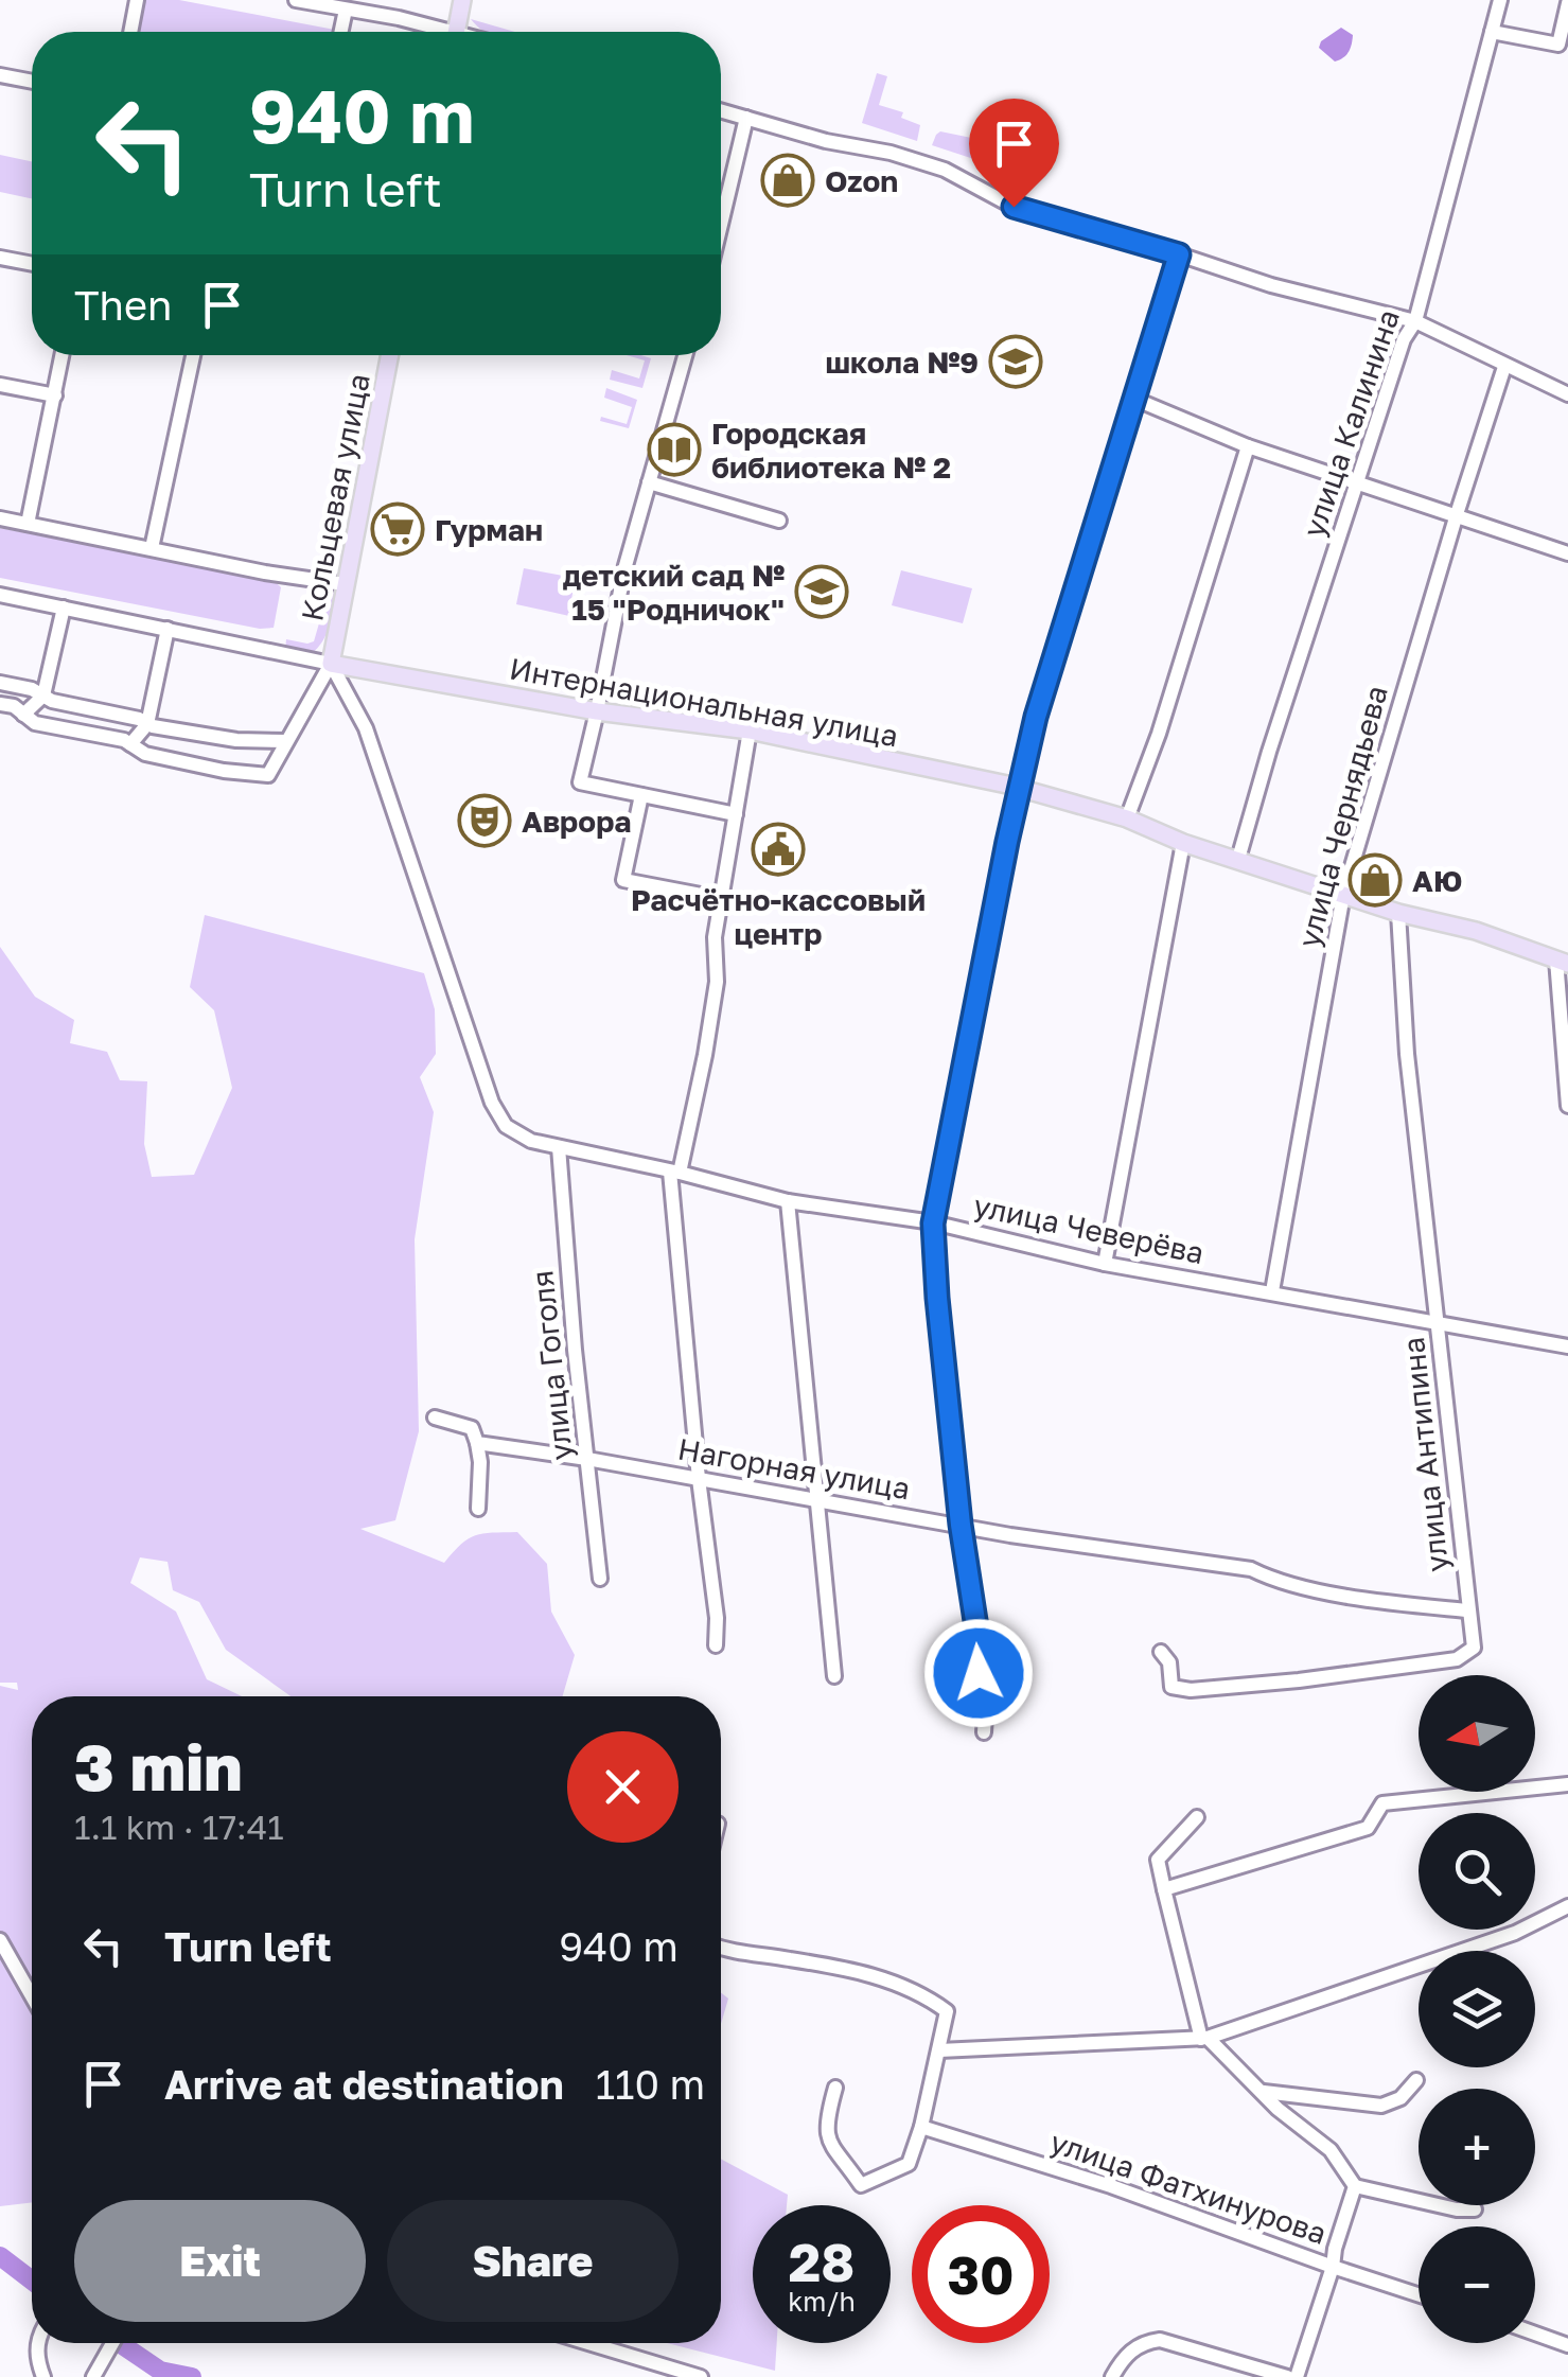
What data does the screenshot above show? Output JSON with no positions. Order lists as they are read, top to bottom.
{
  "streets": {
    "main road": ["Кольцевая улица", "Интернациональная улица"],
    "street": [
      "улица Калинина",
      "улица Чернядьева",
      "улица Чеверёва",
      "улица Гоголя",
      "улица Антипина",
      "Нагорная улица",
      "улица Фатхинурова"
    ]
  },
  "crossings": [
    ["улица Калинина", "Интернациональная улица"],
    ["Кольцевая улица", "Интернациональная улица"],
    ["Кольцевая улица", "улица Чеверёва"],
    ["Интернациональная улица", "улица Чернядьева"],
    ["Интернациональная улица", "улица Чеверёва"],
    ["Интернациональная улица", "улица Антипина"],
    ["улица Чернядьева", "улица Чеверёва"],
    ["улица Чеверёва", "улица Гоголя"],
    ["улица Чеверёва", "улица Антипина"],
    ["улица Гоголя", "Нагорная улица"],
    ["улица Антипина", "Нагорная улица"]
  ],
  "places": {
    "shop": ["Ozon", "АЮ"],
    "school or university": ["школа №9", "детский сад № 15 \"Родничок\""],
    "library": ["Городская библиотека № 2"],
    "supermarket": ["Гурман"],
    "theatre": ["Аврора"],
    "public building": ["Расчётно-кассовый центр"]
  },
  "north": "left",
  "page": {
    "turn": ["940 m", "Turn left"],
    "then": "Then",
    "map_buttons": ["+", "−"],
    "heading": ["3 min", "1.1 km · 17:41"],
    "list": [
      {
        "name": "Turn left",
        "value": "940 m"
      },
      {
        "name": "Arrive at destination",
        "value": "110 m"
      }
    ],
    "buttons": ["Exit", "Share"],
    "speed": "28 km/h",
    "limit": "30"
  }
}
